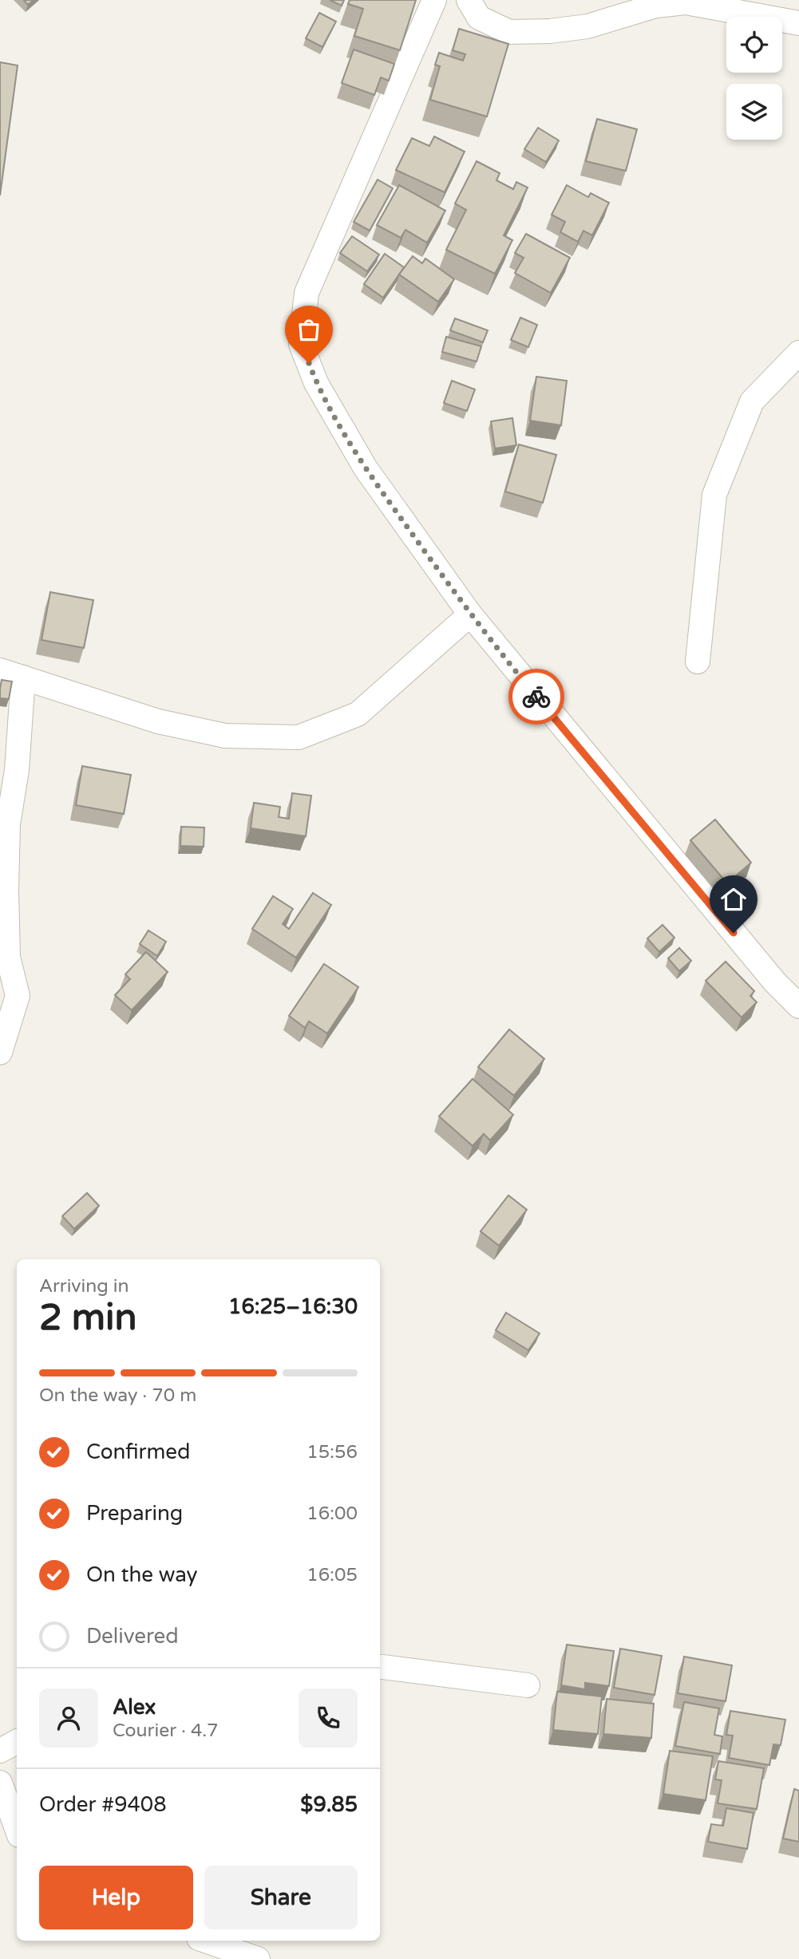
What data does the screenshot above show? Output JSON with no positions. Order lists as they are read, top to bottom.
{
  "page": {
    "heading": ["2 min", "Arriving in", "16:25–16:30"],
    "panel": [
      "Alex",
      "Courier · 4.7",
      "Order #9408",
      "$9.85"
    ],
    "bar": "On the way · 70 m",
    "list": [
      ["Confirmed", "15:56"],
      ["Preparing", "16:00"],
      ["On the way", "16:05"],
      "Delivered"
    ],
    "buttons": ["Help", "Share"]
  }
}
